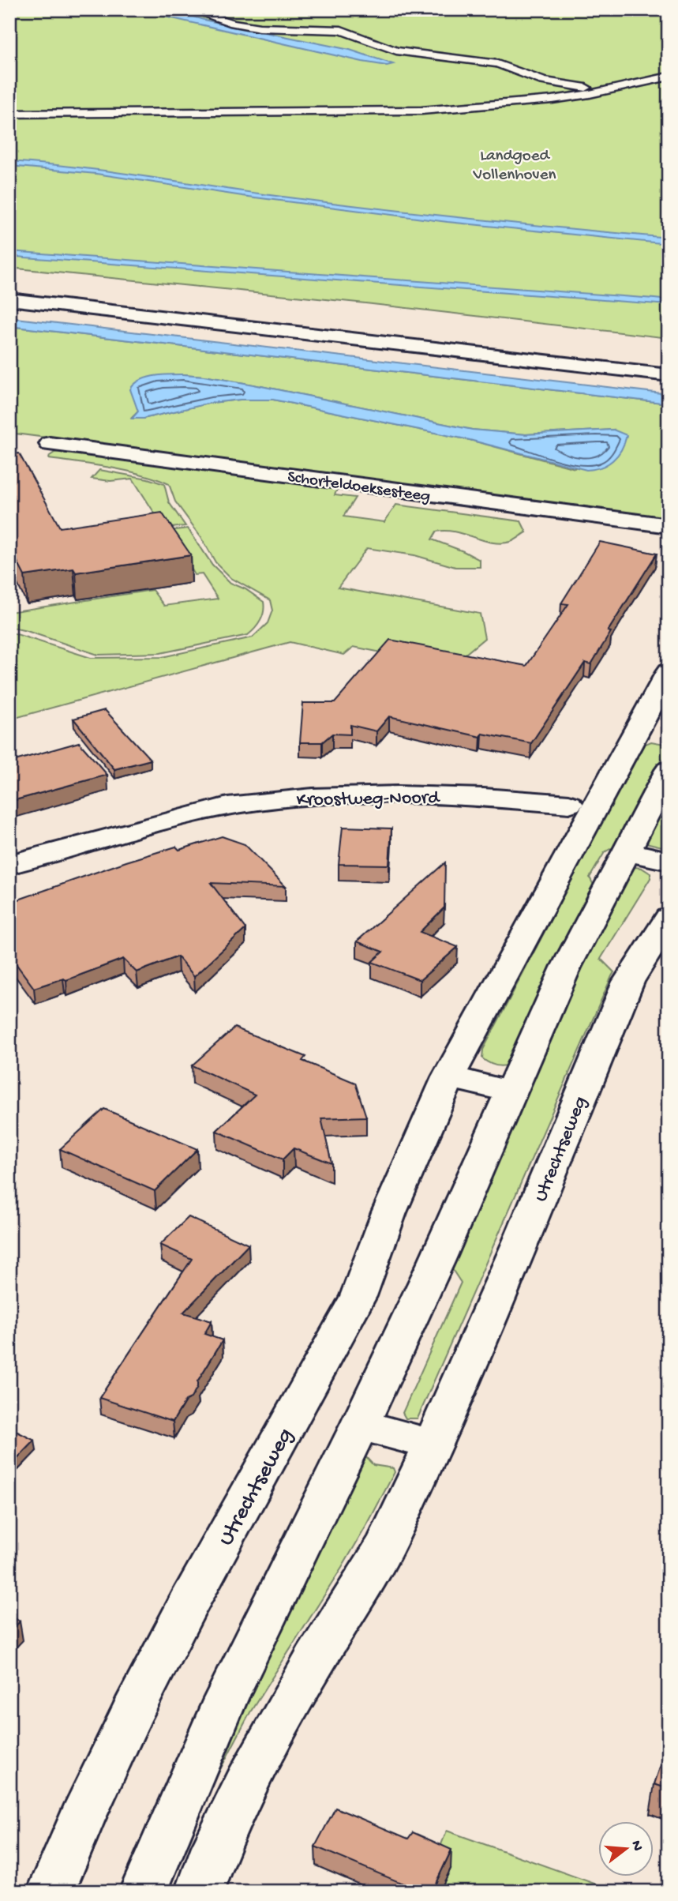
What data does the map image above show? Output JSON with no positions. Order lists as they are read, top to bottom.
{
  "streets": {
    "main road": ["Schorteldoeksesteeg", "Kroostweg-Noord", "Utrechtseweg"]
  },
  "parks": ["Landgoed Vollenhoven"],
  "north": "right"
}
